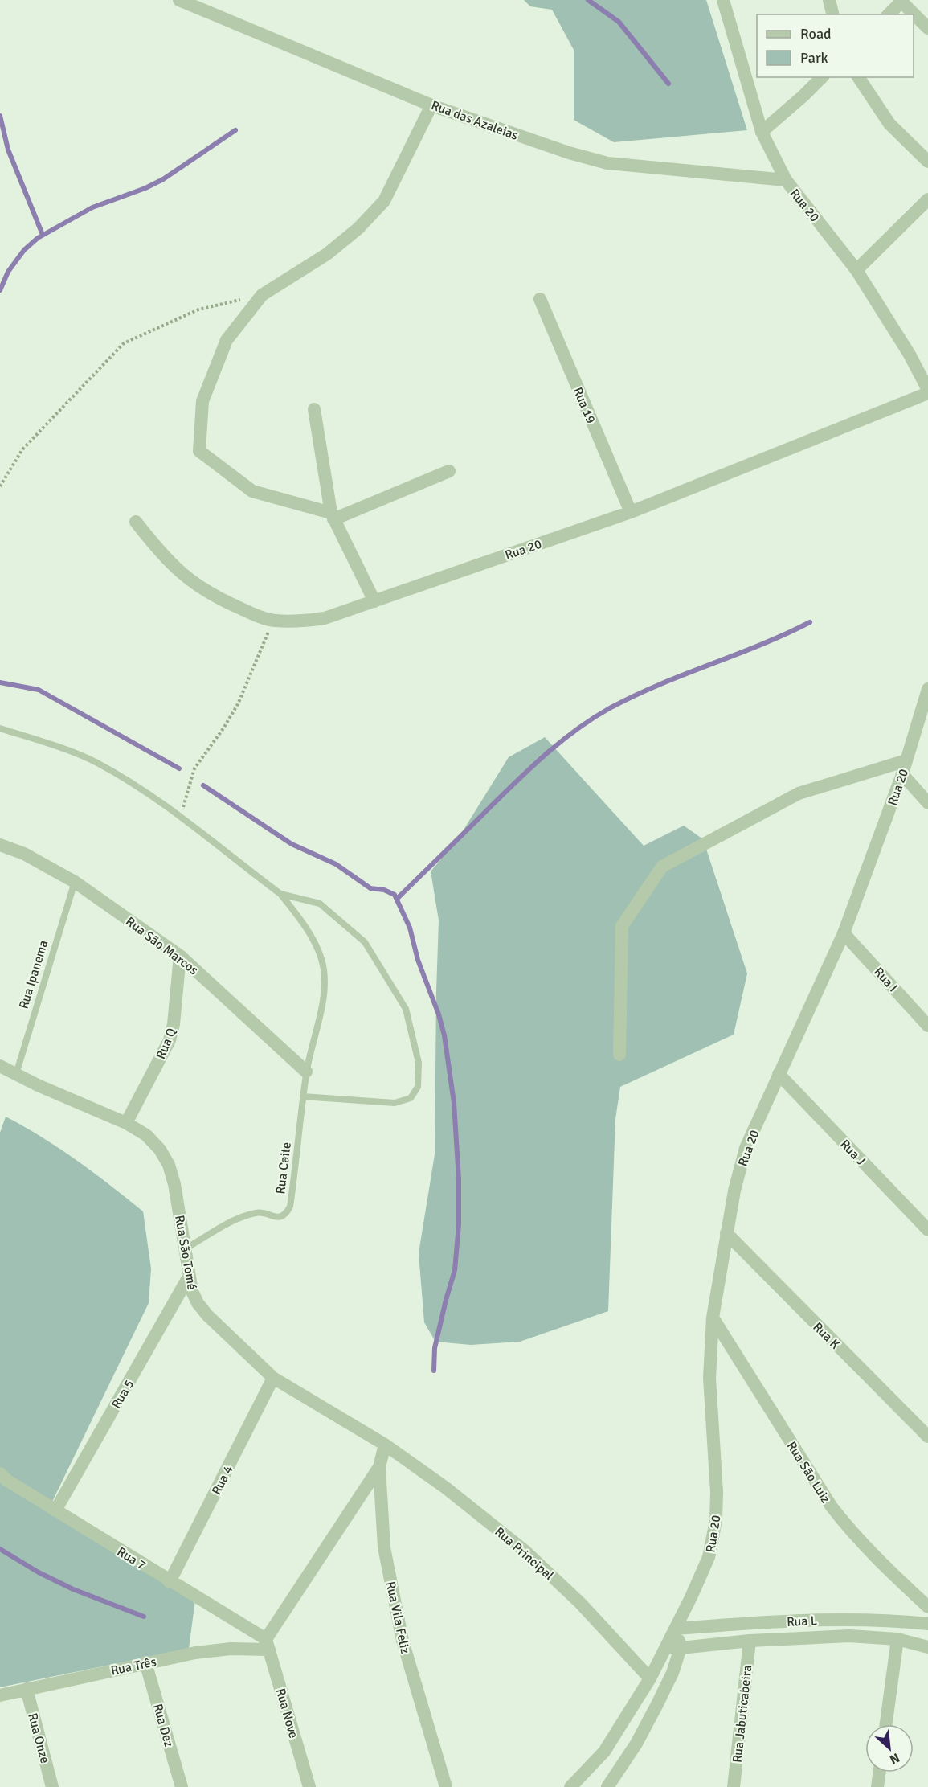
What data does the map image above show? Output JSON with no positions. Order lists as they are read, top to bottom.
{
  "streets": {
    "street": [
      "Rua das Azaleias",
      "Rua 20",
      "Rua 19",
      "Rua São Marcos",
      "Rua I",
      "Rua Q",
      "Rua J",
      "Rua São Tomé",
      "Rua K",
      "Rua 5",
      "Rua São Luiz",
      "Rua 4",
      "Rua Principal",
      "Rua 7",
      "Rua Vila Feliz",
      "Rua L",
      "Rua Três",
      "Rua Nove",
      "Rua Jabuticabeira",
      "Rua Dez",
      "Rua Onze"
    ],
    "lane": ["Rua Ipanema", "Rua Caite"]
  },
  "crossings": [
    ["Rua das Azaleias", "Rua 20"],
    ["Rua 20", "Rua 19"],
    ["Rua 20", "Rua I"],
    ["Rua 20", "Rua J"],
    ["Rua 20", "Rua K"],
    ["Rua 20", "Rua São Luiz"],
    ["Rua 20", "Rua Principal"],
    ["Rua 20", "Rua L"],
    ["Rua São Marcos", "Rua Ipanema"],
    ["Rua São Marcos", "Rua Q"],
    ["Rua São Marcos", "Rua Caite"],
    ["Rua Ipanema", "Rua São Tomé"],
    ["Rua Q", "Rua São Tomé"],
    ["Rua Caite", "Rua São Tomé"],
    ["Rua São Tomé", "Rua 5"],
    ["Rua São Tomé", "Rua 4"],
    ["Rua São Tomé", "Rua Principal"],
    ["Rua São Tomé", "Rua Vila Feliz"],
    ["Rua 5", "Rua 7"],
    ["Rua 4", "Rua 7"],
    ["Rua Principal", "Rua Vila Feliz"],
    ["Rua 7", "Rua Três"],
    ["Rua 7", "Rua Nove"],
    ["Rua Três", "Rua Nove"],
    ["Rua Três", "Rua Dez"],
    ["Rua Três", "Rua Onze"]
  ],
  "legend": ["Road", "Park"],
  "north": "bottom right"
}
